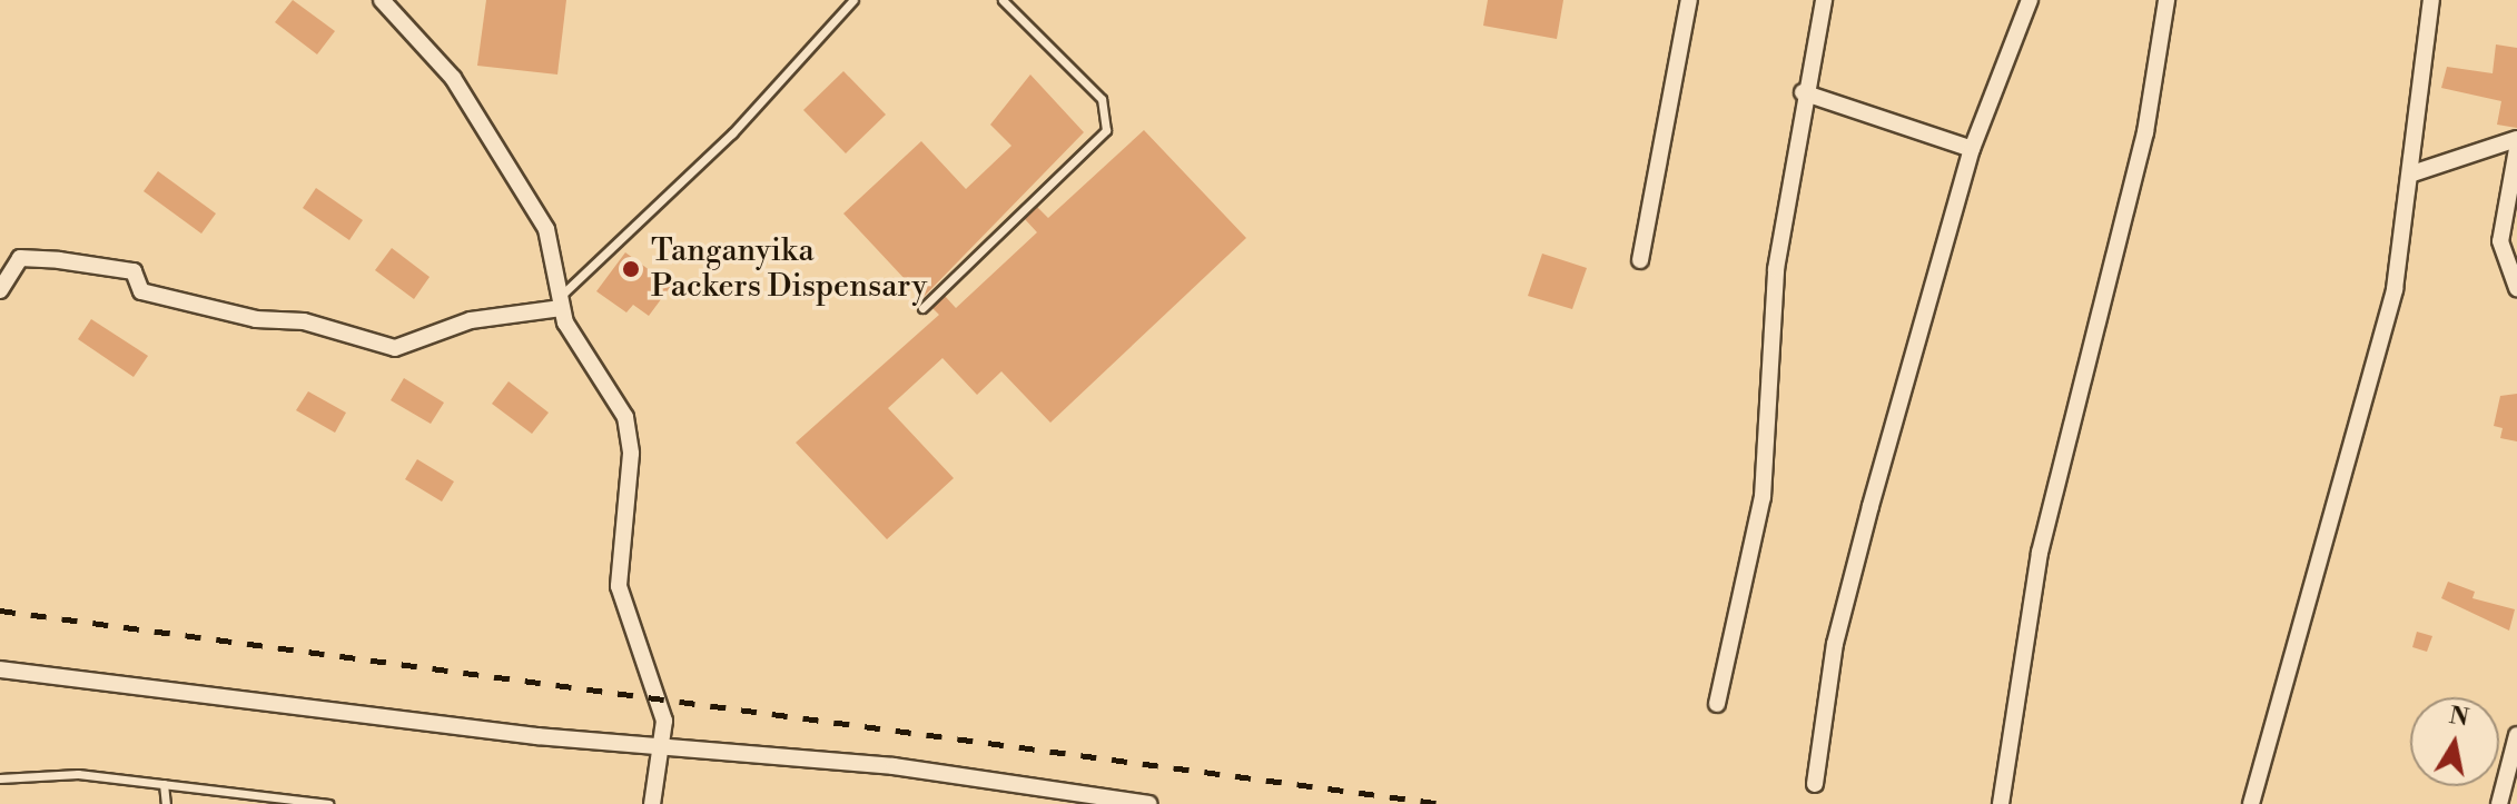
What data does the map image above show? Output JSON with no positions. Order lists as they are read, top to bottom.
{
  "places": ["Tanganyika Packers Dispensary"],
  "north": "top"
}
